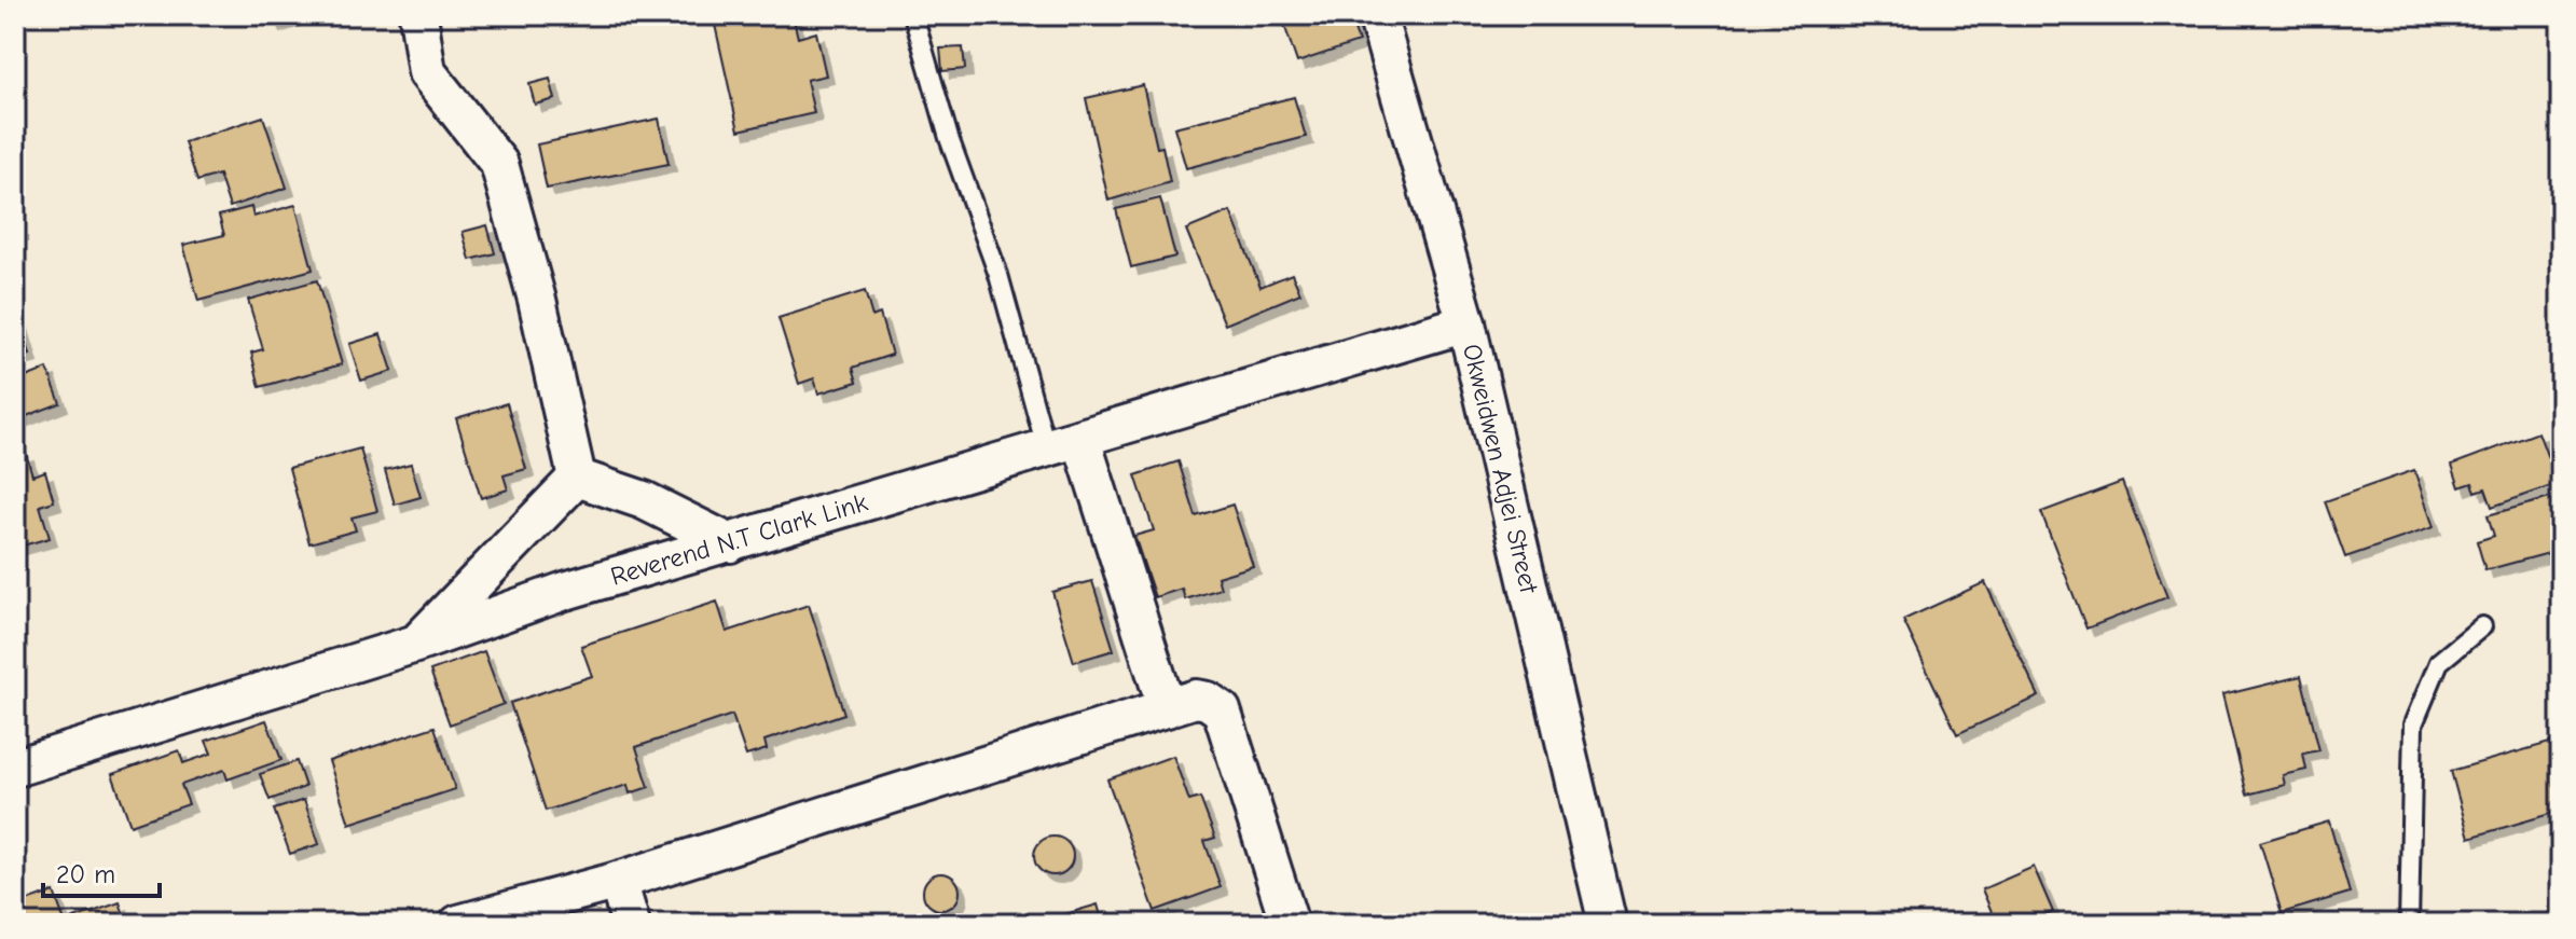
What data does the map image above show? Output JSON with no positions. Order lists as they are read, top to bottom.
{
  "streets": {
    "street": ["Okweidwen Adjei Street", "Reverend N.T Clark Link"]
  },
  "crossings": [
    ["Okweidwen Adjei Street", "Reverend N.T Clark Link"]
  ],
  "scale_bar": "20 m"
}
